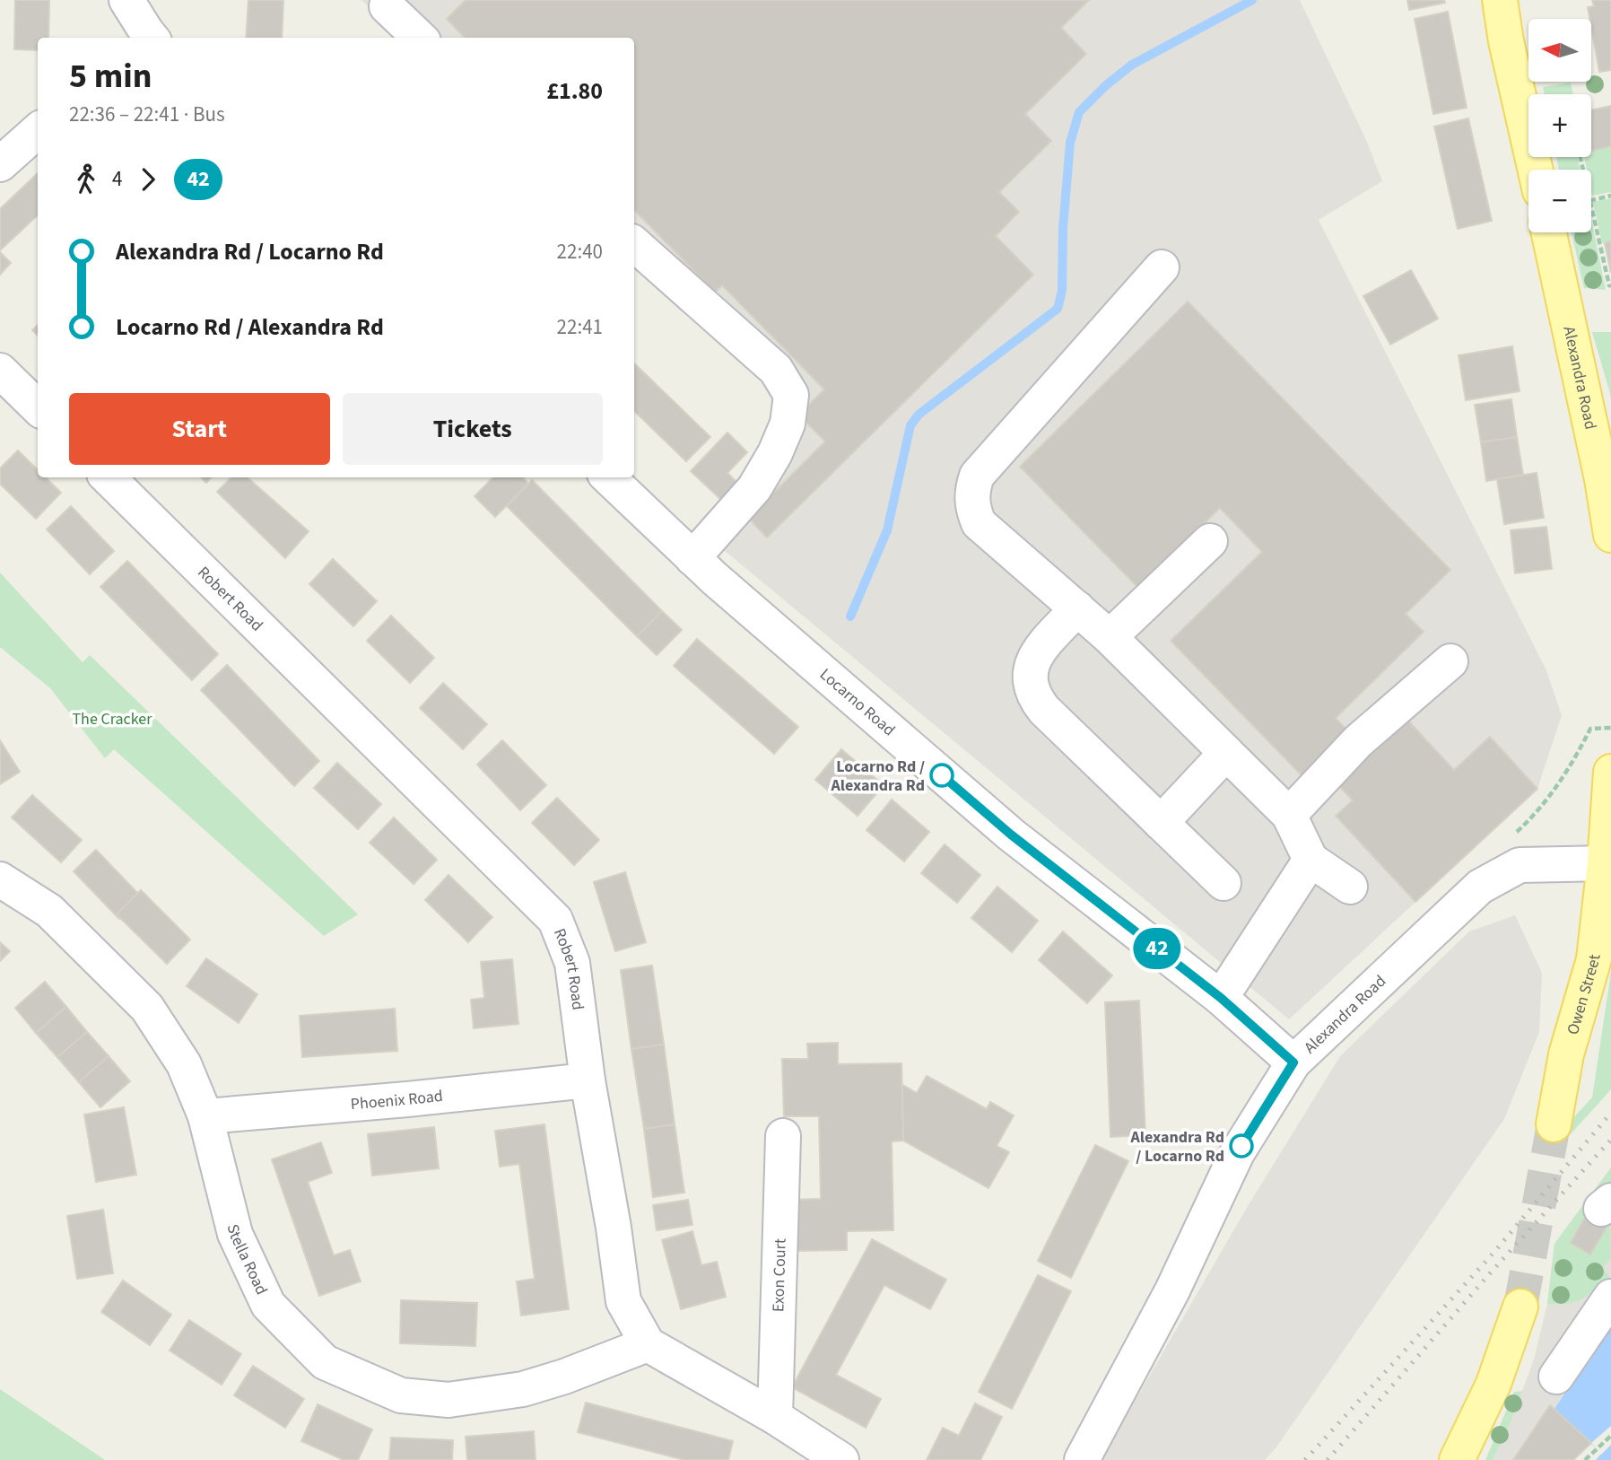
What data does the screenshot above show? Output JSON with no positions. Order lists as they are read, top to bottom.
{
  "streets": {
    "main road": ["Alexandra Road", "Owen Street"],
    "street": [
      "Robert Road",
      "Locarno Road",
      "Phoenix Road",
      "Stella Road",
      "Exon Court"
    ]
  },
  "crossings": [
    ["Alexandra Road", "Locarno Road"],
    ["Alexandra Road", "Owen Street"],
    ["Robert Road", "Phoenix Road"],
    ["Robert Road", "Stella Road"],
    ["Robert Road", "Exon Court"],
    ["Phoenix Road", "Stella Road"]
  ],
  "parks": ["The Cracker"],
  "places": ["Locarno Rd / Alexandra Rd", "Alexandra Rd / Locarno Rd"],
  "lines": ["bus line 42"],
  "north": "left",
  "page": {
    "on_map": "42",
    "map_buttons": ["+", "−"],
    "heading": ["5 min", "22:36 – 22:41 · Bus", "£1.80"],
    "legs": ["4", "42"],
    "list": [
      {
        "name": "Alexandra Rd / Locarno Rd",
        "value": "22:40"
      },
      {
        "name": "Locarno Rd / Alexandra Rd",
        "value": "22:41"
      }
    ],
    "buttons": ["Start", "Tickets"]
  }
}
